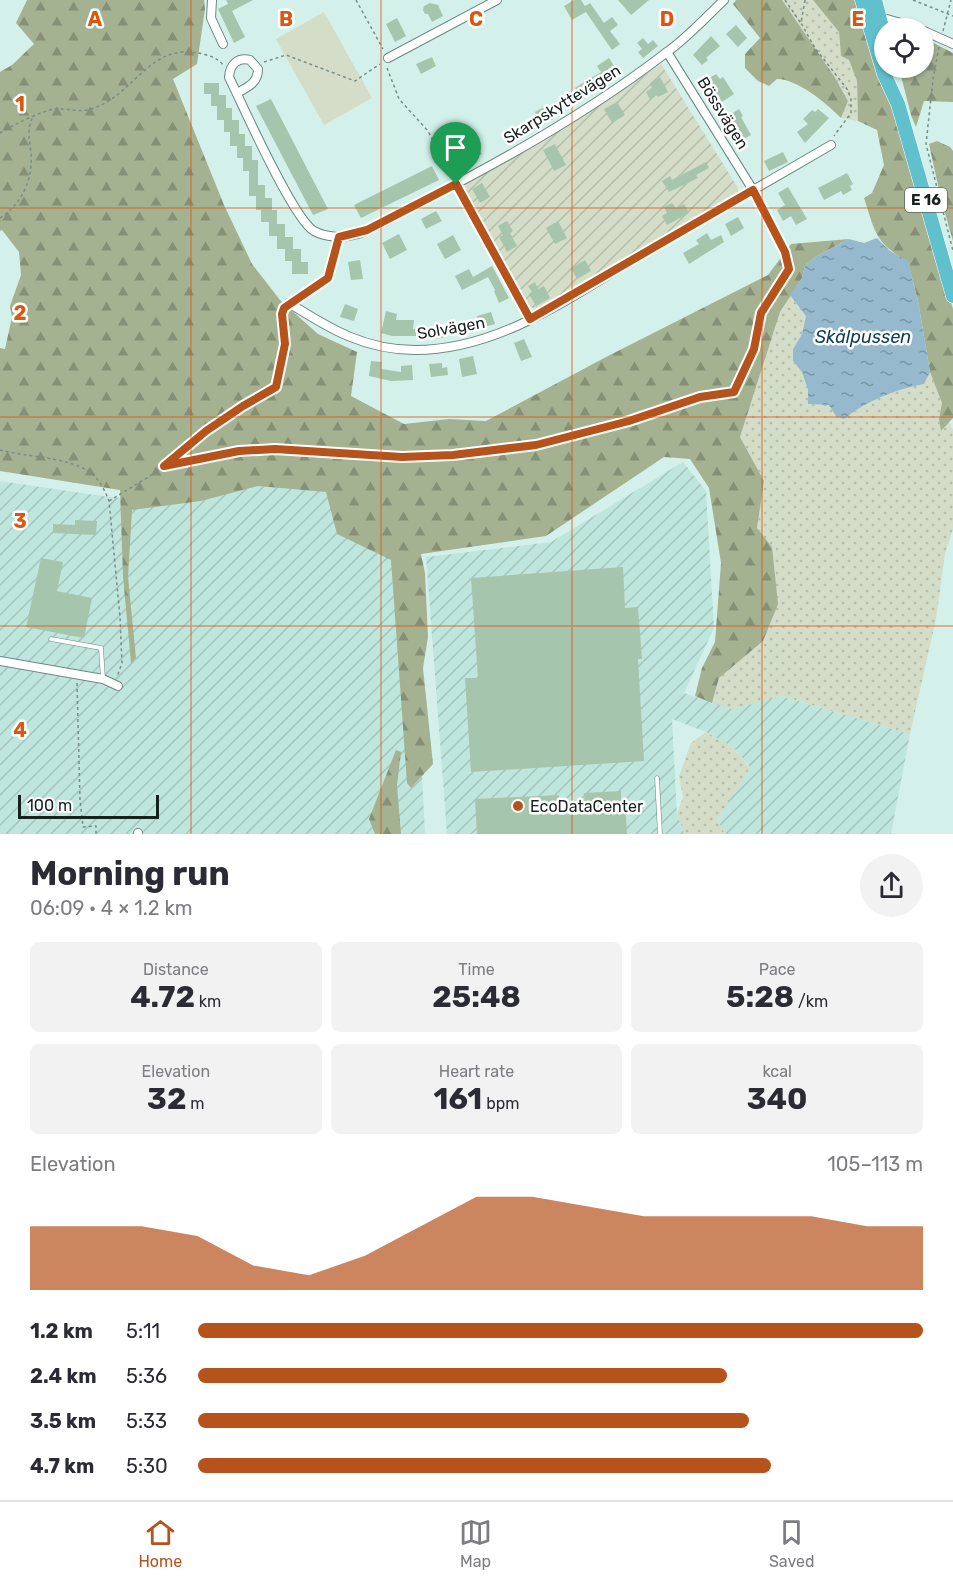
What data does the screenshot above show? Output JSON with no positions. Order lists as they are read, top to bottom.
{
  "streets": {
    "highway": ["E 16"],
    "street": ["Skarpskyttevägen", "Bössvägen", "Solvägen"]
  },
  "crossings": [
    ["Skarpskyttevägen", "Bössvägen"],
    ["Bössvägen", "Solvägen"]
  ],
  "water": ["Skålpussen"],
  "places": ["EcoDataCenter"],
  "scale_bar": "100 m",
  "page": {
    "scale": "100 m",
    "heading": ["Morning run", "06:09 · 4 × 1.2 km"],
    "stats": [
      ["Distance", "4.72 km"],
      ["Time", "25:48"],
      ["Pace", "5:28 /km"],
      ["Elevation", "32 m"],
      ["Heart rate", "161 bpm"],
      ["kcal", "340"]
    ],
    "chart": ["Elevation", "105–113 m"],
    "list": [
      {
        "name": "1.2 km",
        "note": "5:11"
      },
      {
        "name": "2.4 km",
        "note": "5:36"
      },
      {
        "name": "3.5 km",
        "note": "5:33"
      },
      {
        "name": "4.7 km",
        "note": "5:30"
      }
    ],
    "tabs": ["Home", "Map", "Saved"]
  },
  "grid": {
    "columns": [
      "A",
      "B",
      "C",
      "D",
      "E"
    ],
    "rows": [
      "1",
      "2",
      "3",
      "4"
    ]
  }
}
